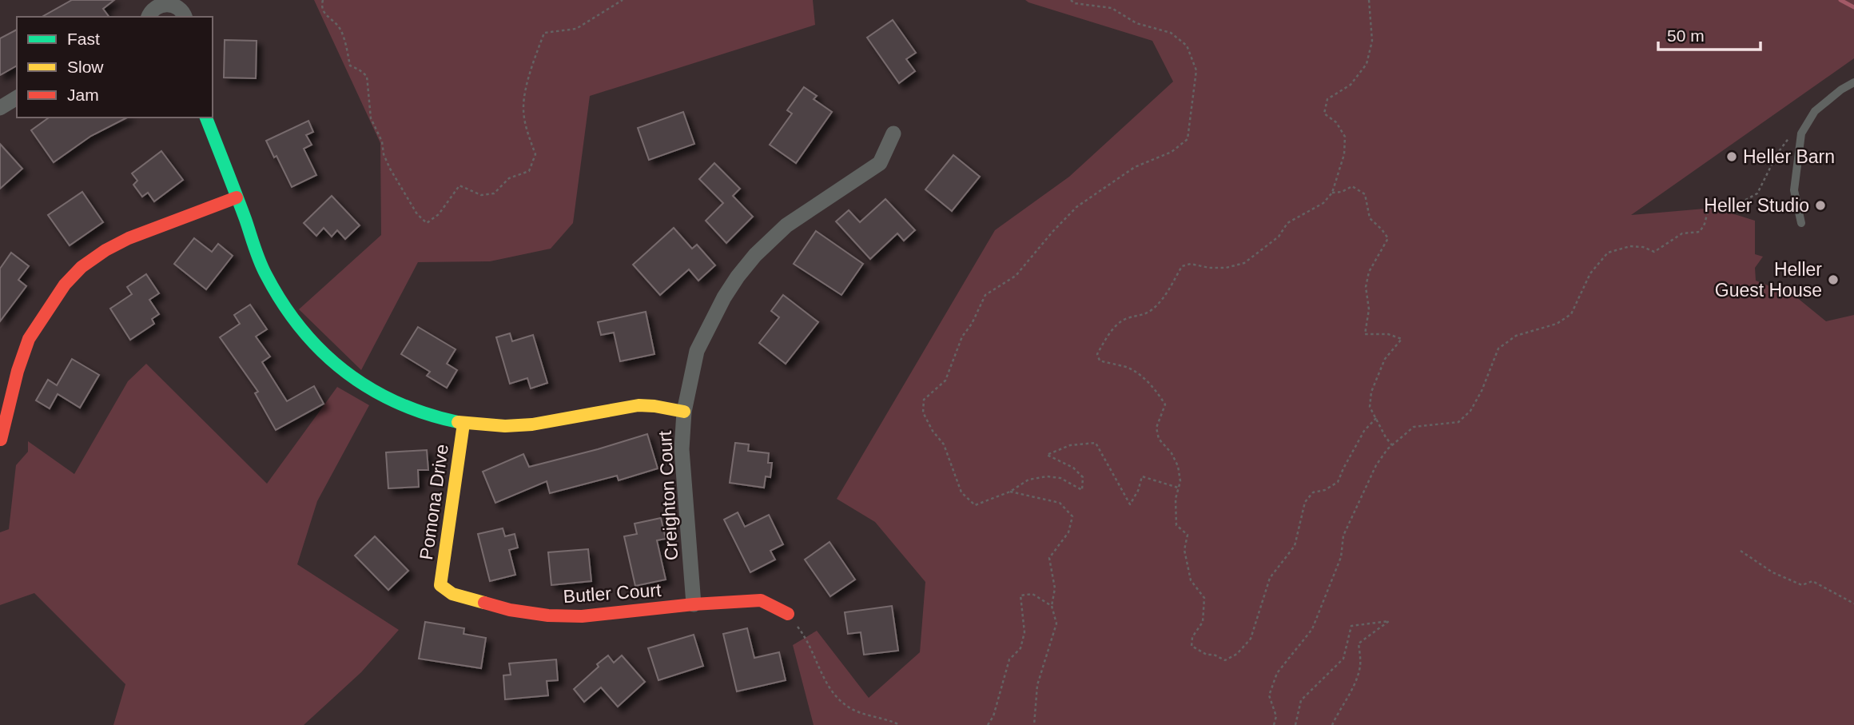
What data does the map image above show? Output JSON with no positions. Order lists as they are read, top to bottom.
{
  "streets": {
    "street": ["Creighton Court", "Pomona Drive", "Butler Court"]
  },
  "crossings": [
    ["Creighton Court", "Butler Court"],
    ["Pomona Drive", "Butler Court"]
  ],
  "places": ["Heller Barn", "Heller Studio", "Heller Guest House"],
  "legend": ["Fast", "Slow", "Jam"],
  "scale_bar": "50 m"
}
